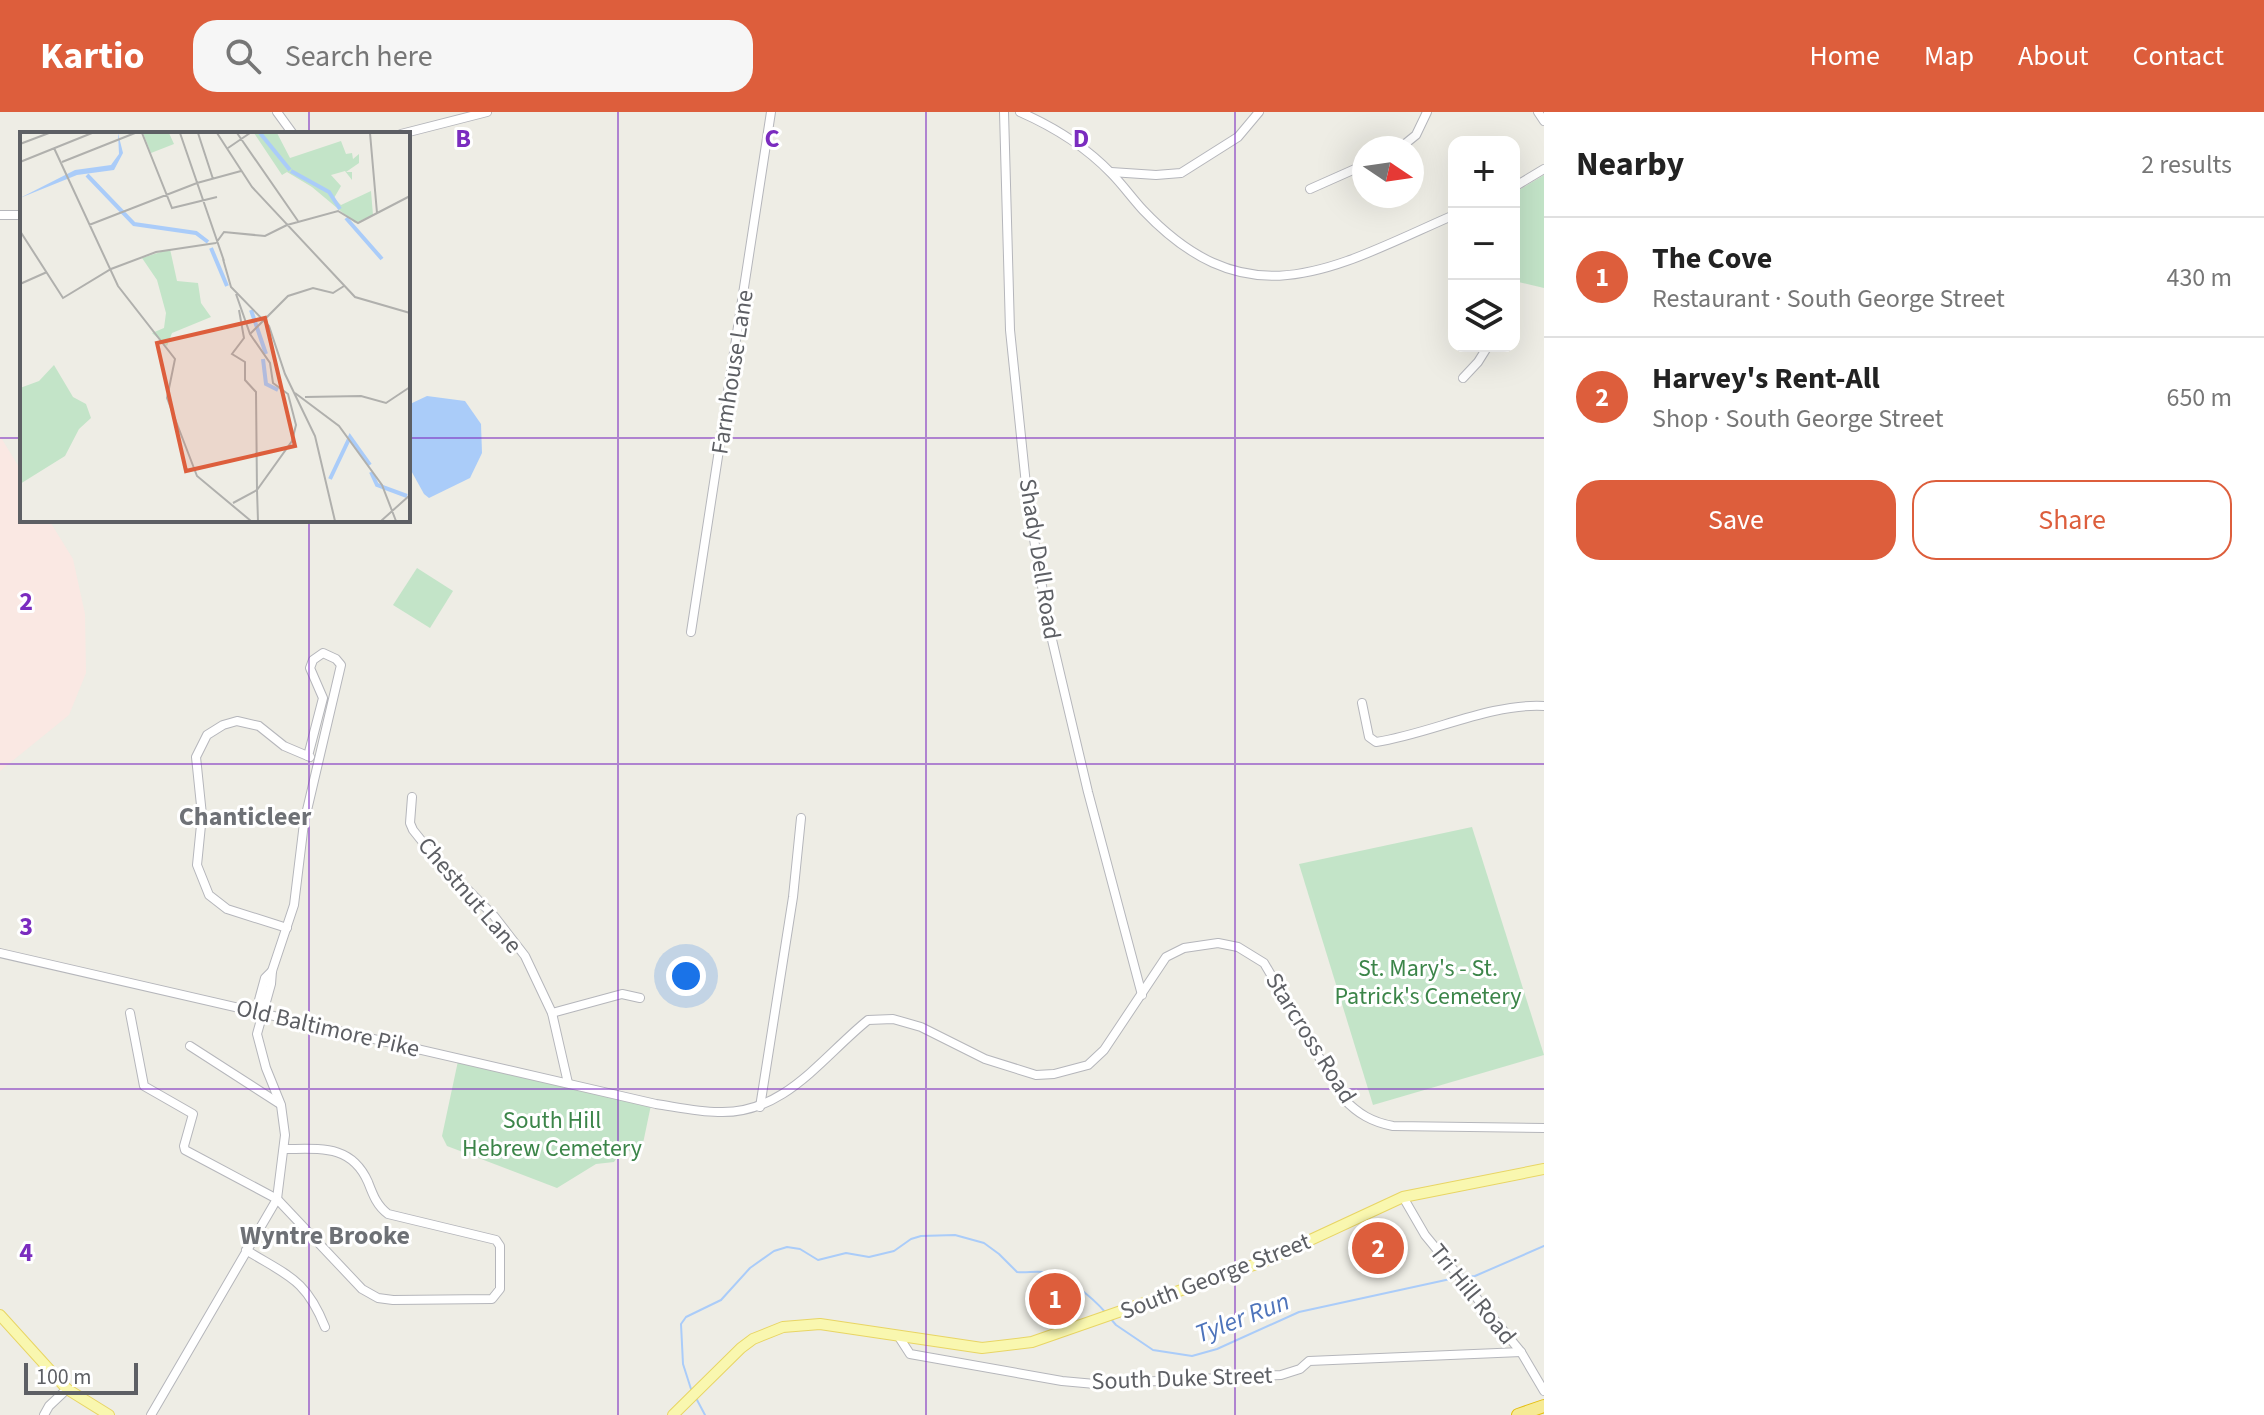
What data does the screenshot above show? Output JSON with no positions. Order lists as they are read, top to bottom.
{
  "streets": {
    "main road": ["South George Street"],
    "street": [
      "Farmhouse Lane",
      "Shady Dell Road",
      "Chestnut Lane",
      "Old Baltimore Pike",
      "Starcross Road",
      "Tri Hill Road",
      "South Duke Street"
    ]
  },
  "crossings": [
    ["Shady Dell Road", "Starcross Road"],
    ["Chestnut Lane", "Old Baltimore Pike"],
    ["Old Baltimore Pike", "Starcross Road"],
    ["South George Street", "Tri Hill Road"],
    ["South George Street", "South Duke Street"],
    ["Tri Hill Road", "South Duke Street"]
  ],
  "districts": ["Chanticleer", "Wyntre Brooke"],
  "water": ["Tyler Run"],
  "parks": ["St. Mary's - St. Patrick's Cemetery", "South Hill Hebrew Cemetery"],
  "scale_bar": "100 m",
  "north": "right",
  "page": {
    "header": "Kartio",
    "search": "Search here",
    "nav": [
      "Home",
      "Map",
      "About",
      "Contact"
    ],
    "heading": ["Nearby", "2 results"],
    "map_buttons": ["+", "−"],
    "list": [
      {
        "mark": "1",
        "name": "The Cove",
        "note": "Restaurant · South George Street",
        "value": "430 m"
      },
      {
        "mark": "2",
        "name": "Harvey's Rent-All",
        "note": "Shop · South George Street",
        "value": "650 m"
      }
    ],
    "buttons": ["Save", "Share"],
    "pins": ["2", "1"],
    "scale": "100 m"
  },
  "grid": {
    "columns": ["B", "C", "D"],
    "rows": ["2", "3", "4"]
  }
}
